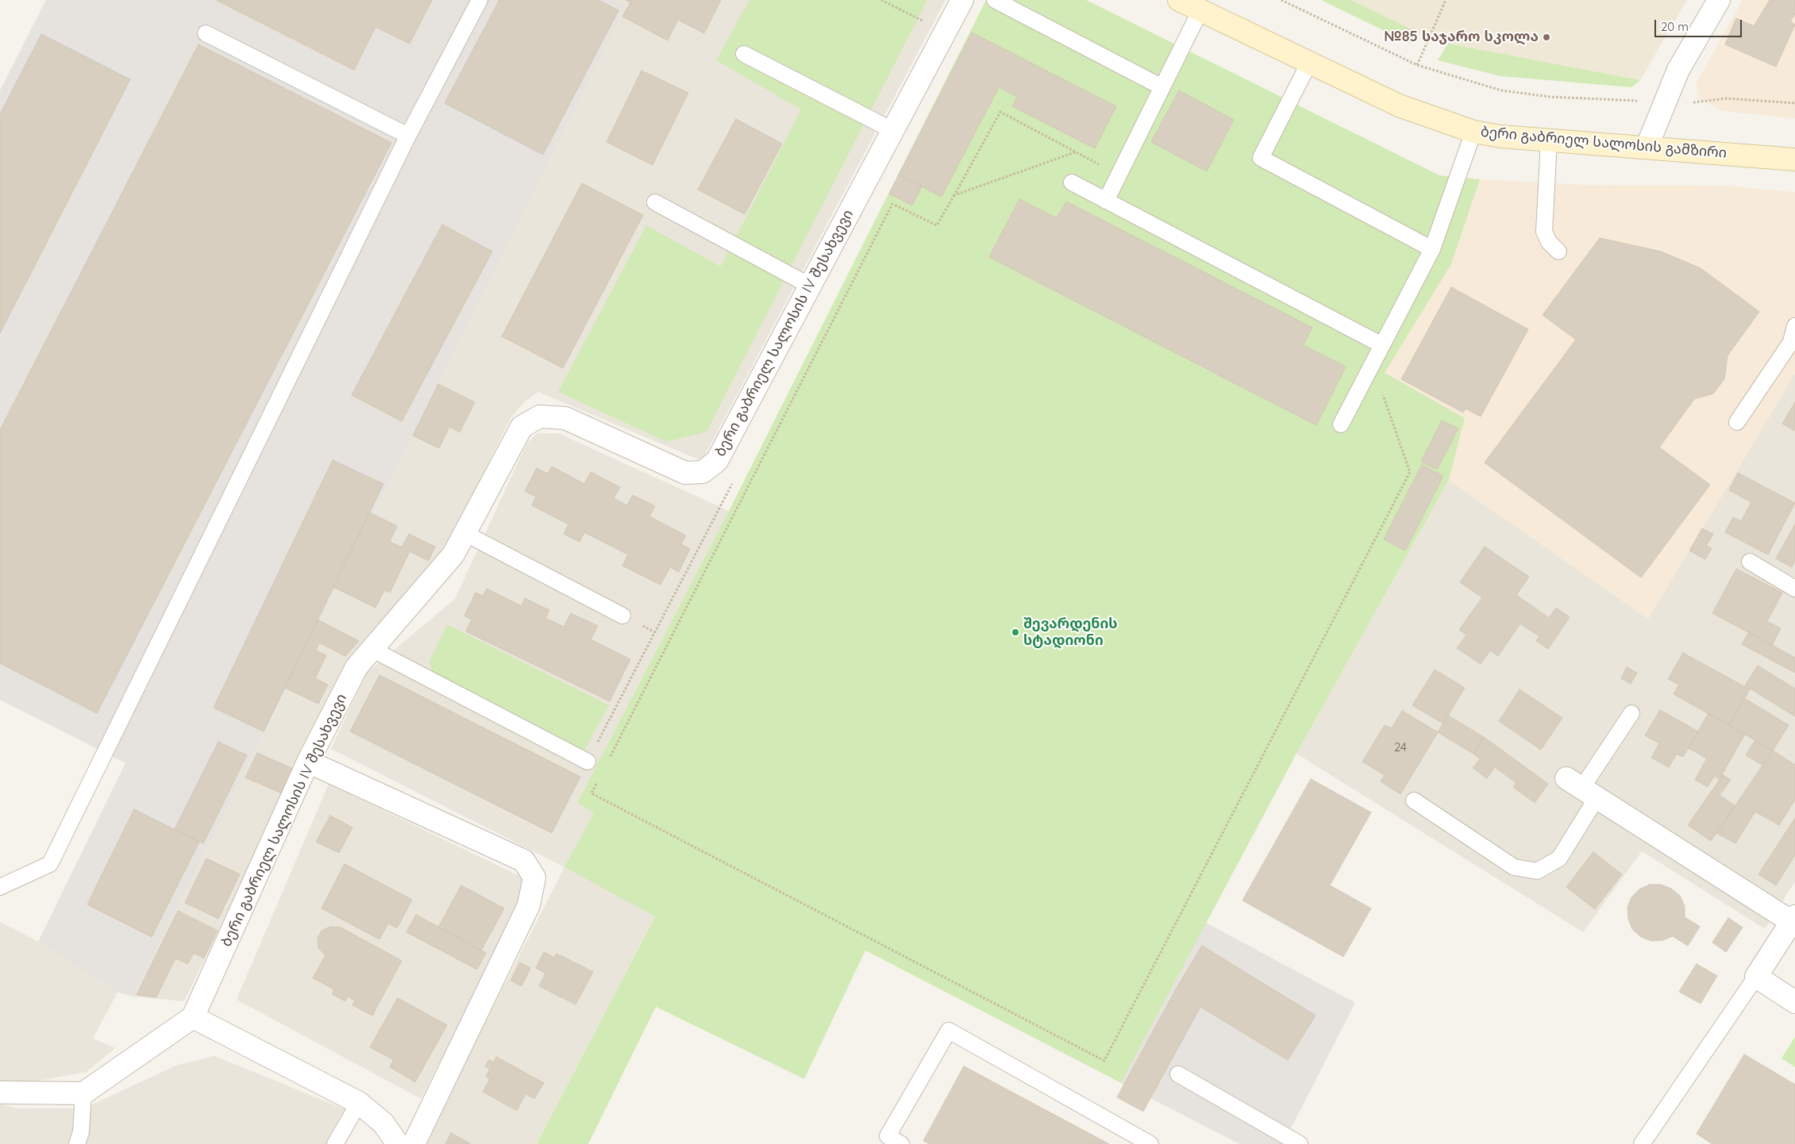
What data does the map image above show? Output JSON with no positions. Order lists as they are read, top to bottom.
{
  "streets": {
    "main road": ["ბერი გაბრიელ სალოსის გამზირი"],
    "street": ["ბერი გაბრიელ სალოსის IV შესახვევი"]
  },
  "places": ["№85 საჯარო სკოლა", "შევარდენის სტადიონი"],
  "house_numbers": ["24"],
  "scale_bar": "20 m"
}
